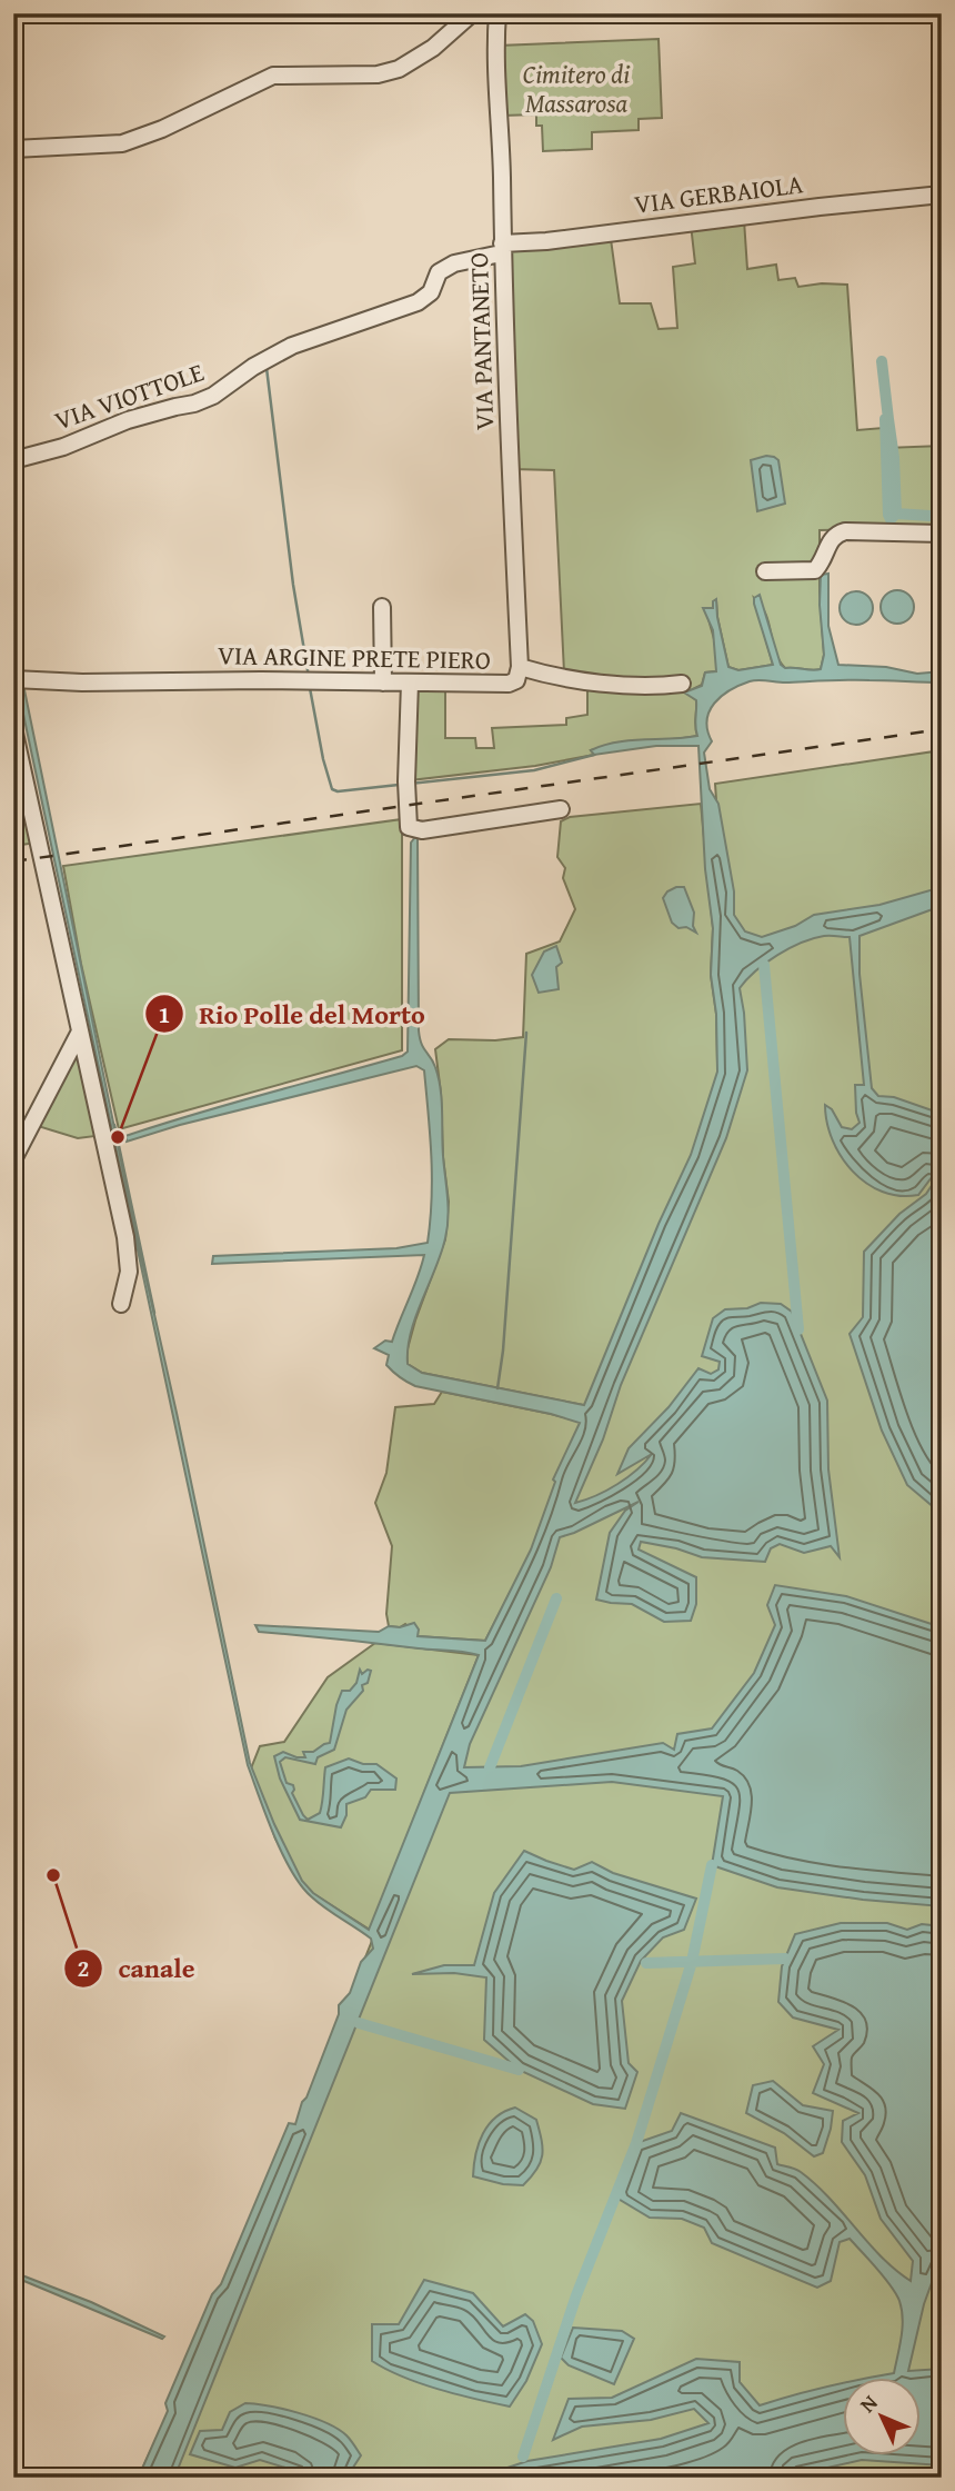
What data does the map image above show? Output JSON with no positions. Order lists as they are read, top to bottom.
{
  "streets": {
    "street": [
      "VIA GERBAIOLA",
      "VIA PANTANETO",
      "VIA VIOTTOLE",
      "VIA ARGINE PRETE PIERO"
    ]
  },
  "crossings": [
    ["VIA GERBAIOLA", "VIA PANTANETO"],
    ["VIA GERBAIOLA", "VIA VIOTTOLE"],
    ["VIA PANTANETO", "VIA VIOTTOLE"],
    ["VIA PANTANETO", "VIA ARGINE PRETE PIERO"]
  ],
  "parks": ["Cimitero di Massarosa"],
  "places": ["Rio Polle del Morto", "canale"],
  "north": "top left"
}
